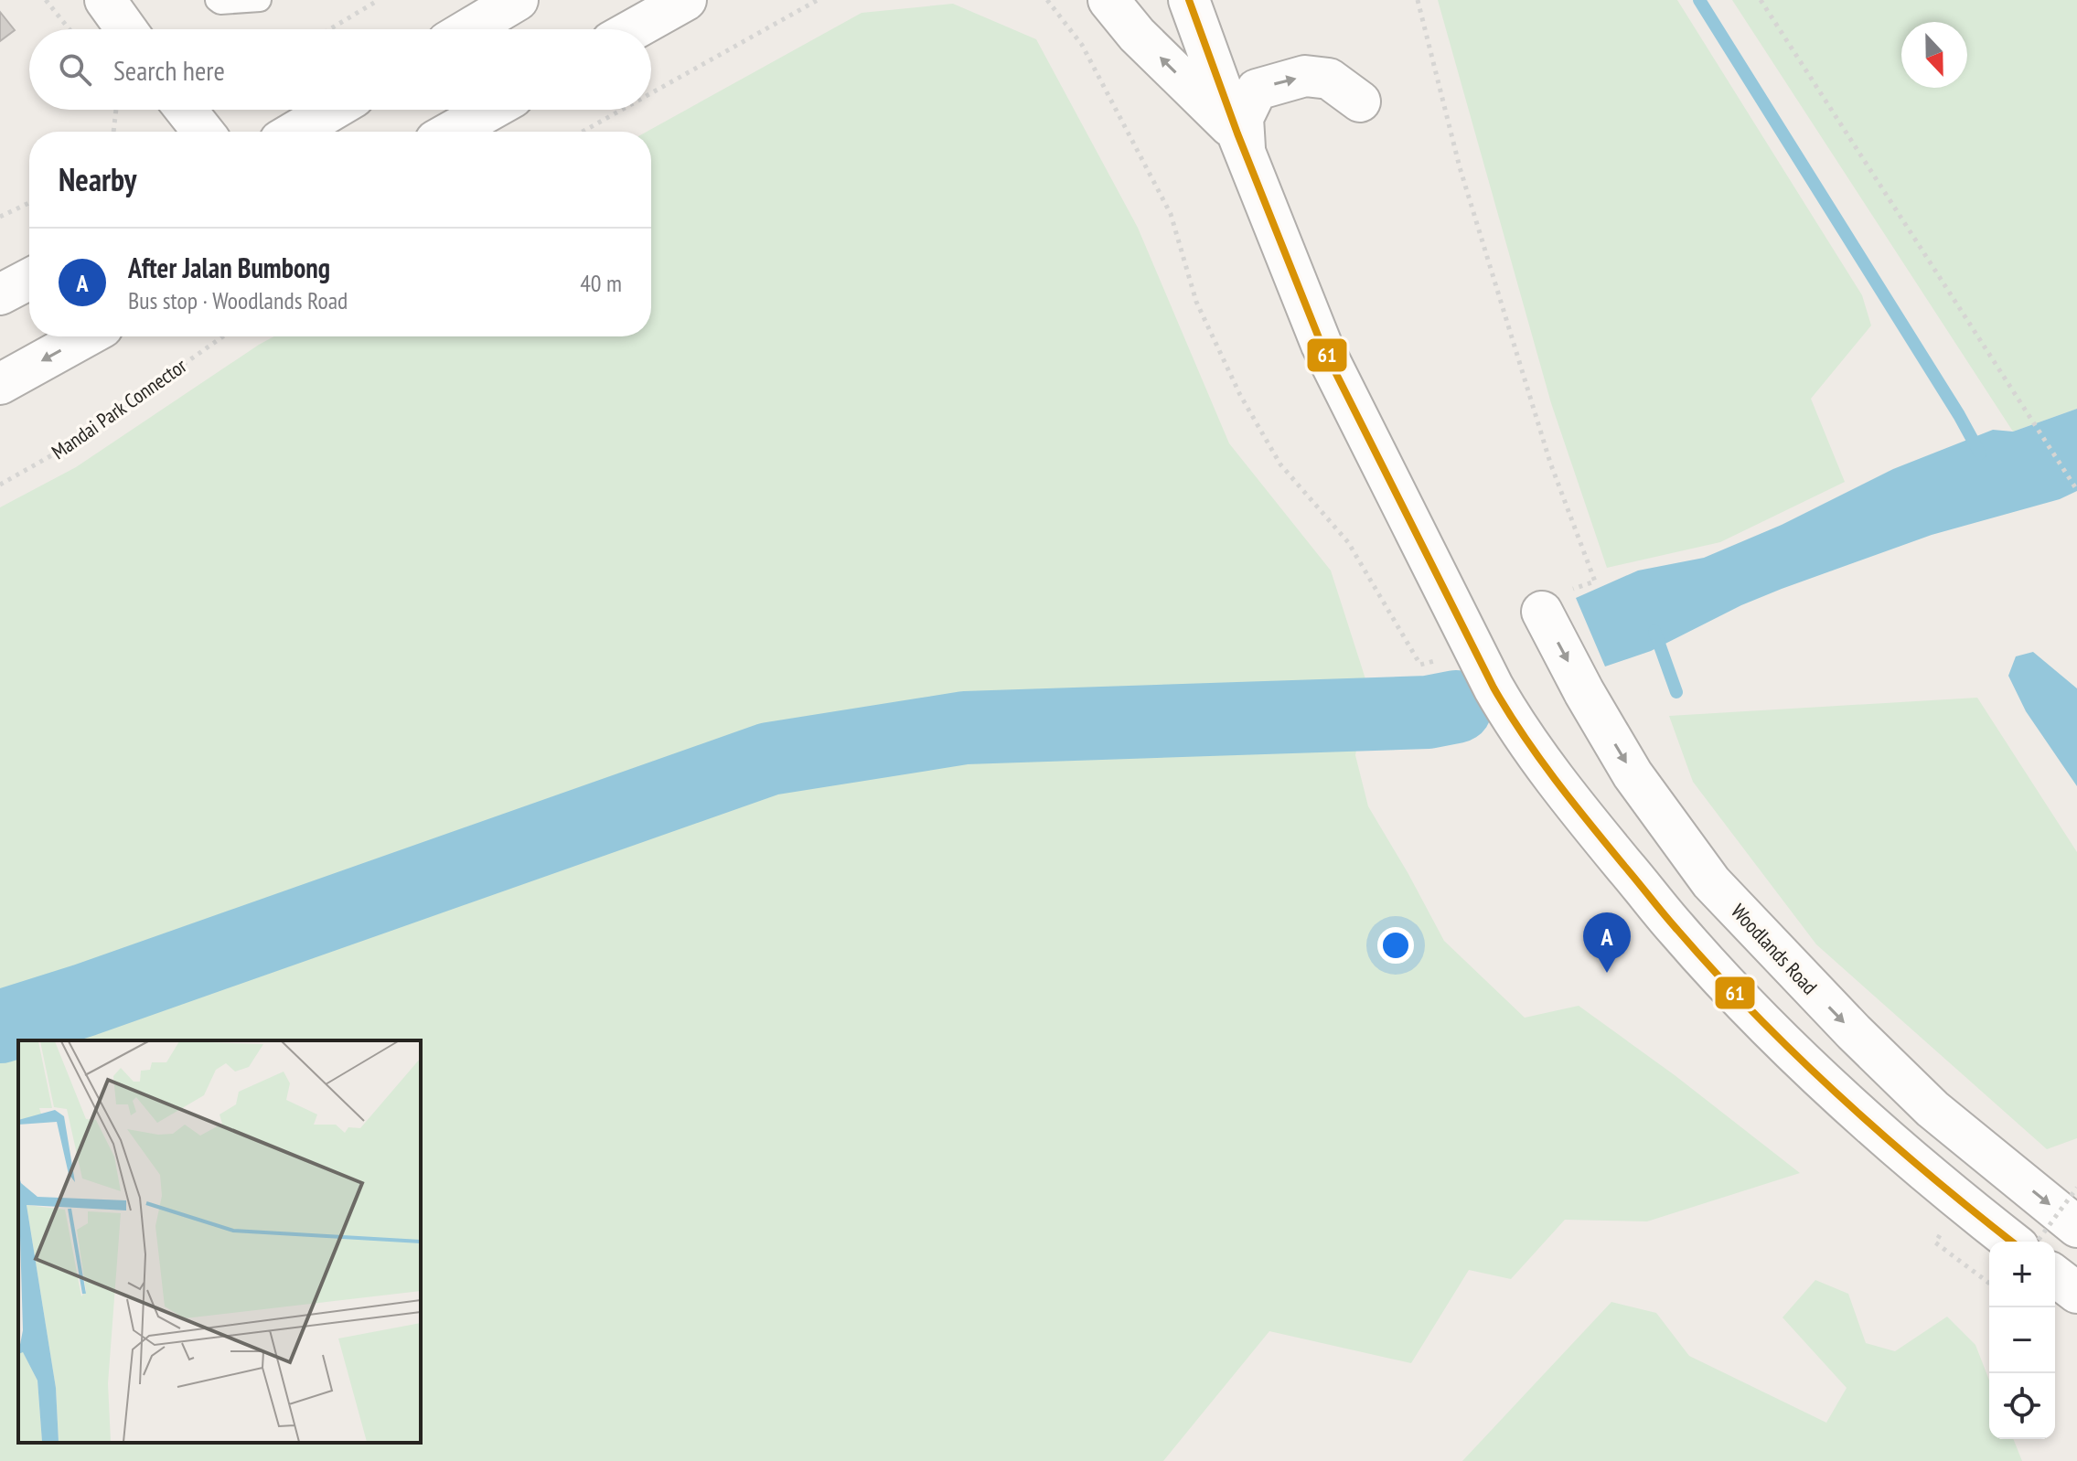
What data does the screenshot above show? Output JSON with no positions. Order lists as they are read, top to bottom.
{
  "streets": {
    "main road": ["Woodlands Road"],
    "path": ["Mandai Park Connector"]
  },
  "lines": ["transit line 61"],
  "north": "bottom",
  "page": {
    "search": "Search here",
    "heading": "Nearby",
    "list": [
      {
        "mark": "A",
        "name": "After Jalan Bumbong",
        "note": "Bus stop · Woodlands Road",
        "value": "40 m"
      }
    ],
    "pins": "A",
    "map_buttons": ["+", "−"]
  }
}
